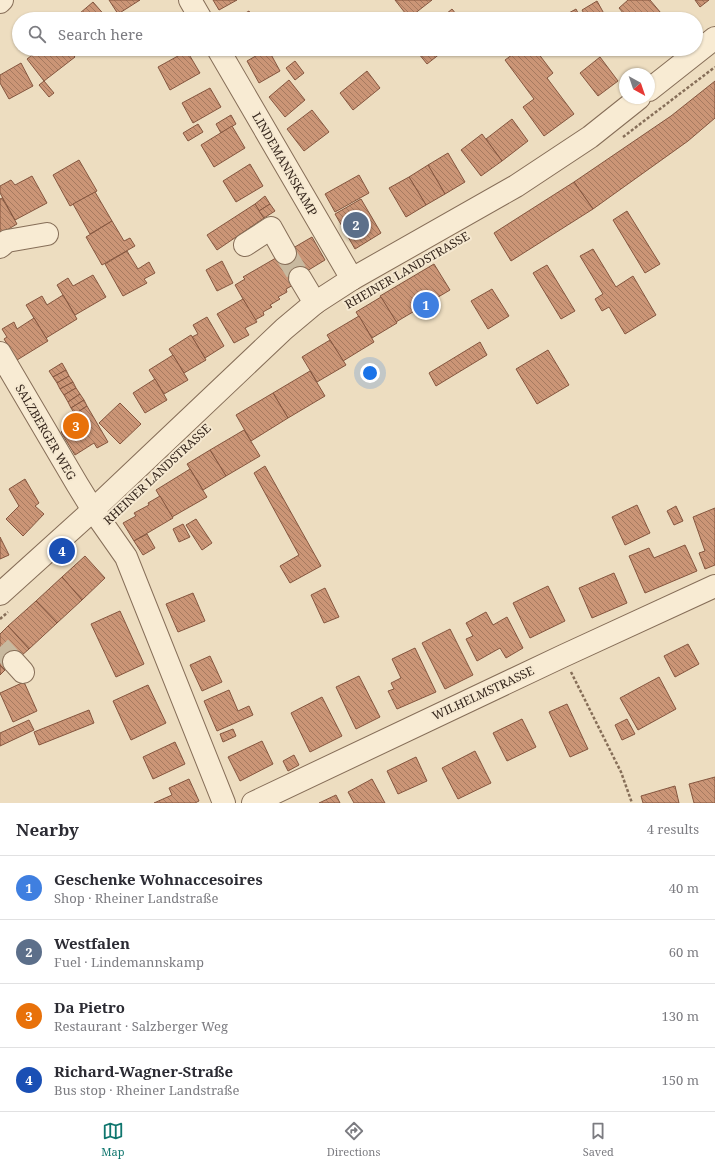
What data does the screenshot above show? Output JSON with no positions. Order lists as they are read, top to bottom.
{
  "streets": {
    "street": [
      "LINDEMANNSKAMP",
      "RHEINER LANDSTRASSE",
      "SALZBERGER WEG",
      "WILHELMSTRASSE"
    ]
  },
  "crossings": [
    ["LINDEMANNSKAMP", "RHEINER LANDSTRASSE"],
    ["RHEINER LANDSTRASSE", "SALZBERGER WEG"]
  ],
  "north": "bottom right",
  "page": {
    "search": "Search here",
    "pins": [
      "2",
      "1",
      "3",
      "4"
    ],
    "heading": ["Nearby", "4 results"],
    "list": [
      {
        "mark": "1",
        "name": "Geschenke Wohnaccesoires",
        "note": "Shop · Rheiner Landstraße",
        "value": "40 m"
      },
      {
        "mark": "2",
        "name": "Westfalen",
        "note": "Fuel · Lindemannskamp",
        "value": "60 m"
      },
      {
        "mark": "3",
        "name": "Da Pietro",
        "note": "Restaurant · Salzberger Weg",
        "value": "130 m"
      },
      {
        "mark": "4",
        "name": "Richard-Wagner-Straße",
        "note": "Bus stop · Rheiner Landstraße",
        "value": "150 m"
      }
    ],
    "nav": ["Map", "Directions", "Saved"]
  }
}
